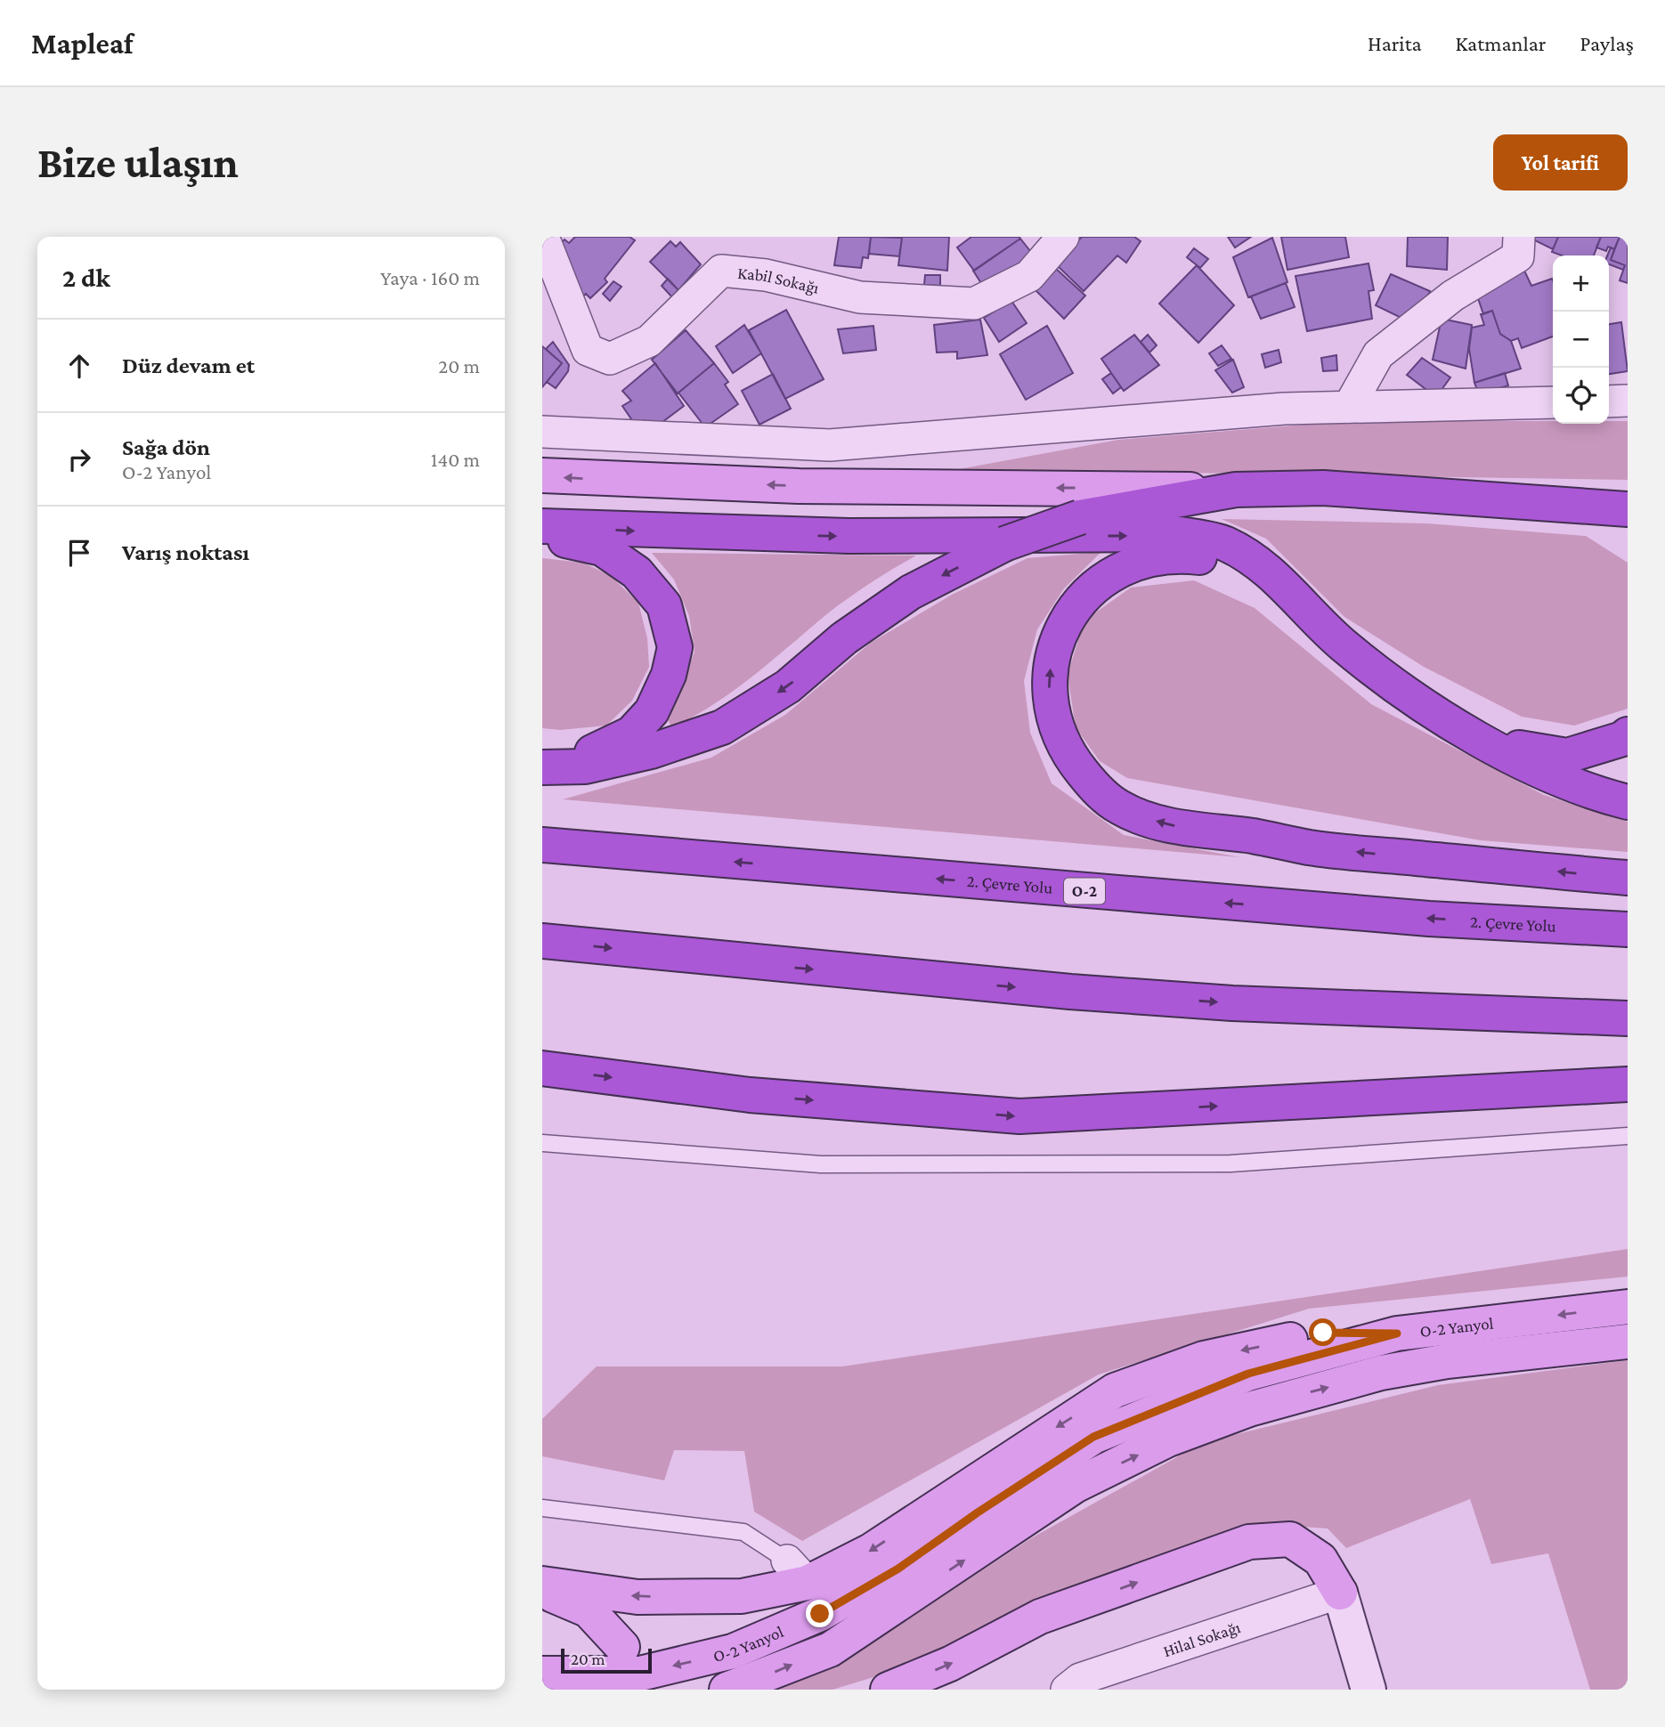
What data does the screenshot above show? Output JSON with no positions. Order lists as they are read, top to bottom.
{
  "streets": {
    "highway": ["2. Çevre Yolu", "O-2"],
    "main road": ["O-2 Yanyol"],
    "street": ["Kabil Sokağı", "Hilal Sokağı"]
  },
  "scale_bar": "20 m",
  "page": {
    "header": "Mapleaf",
    "nav": ["Harita", "Katmanlar", "Paylaş"],
    "buttons": "Yol tarifi",
    "title": "Bize ulaşın",
    "heading": ["2 dk", "Yaya · 160 m"],
    "map_buttons": ["+", "−"],
    "list": [
      ["Düz devam et", "20 m"],
      ["Sağa dön", "O-2 Yanyol", "140 m"],
      "Varış noktası"
    ],
    "scale": "20 m"
  }
}
